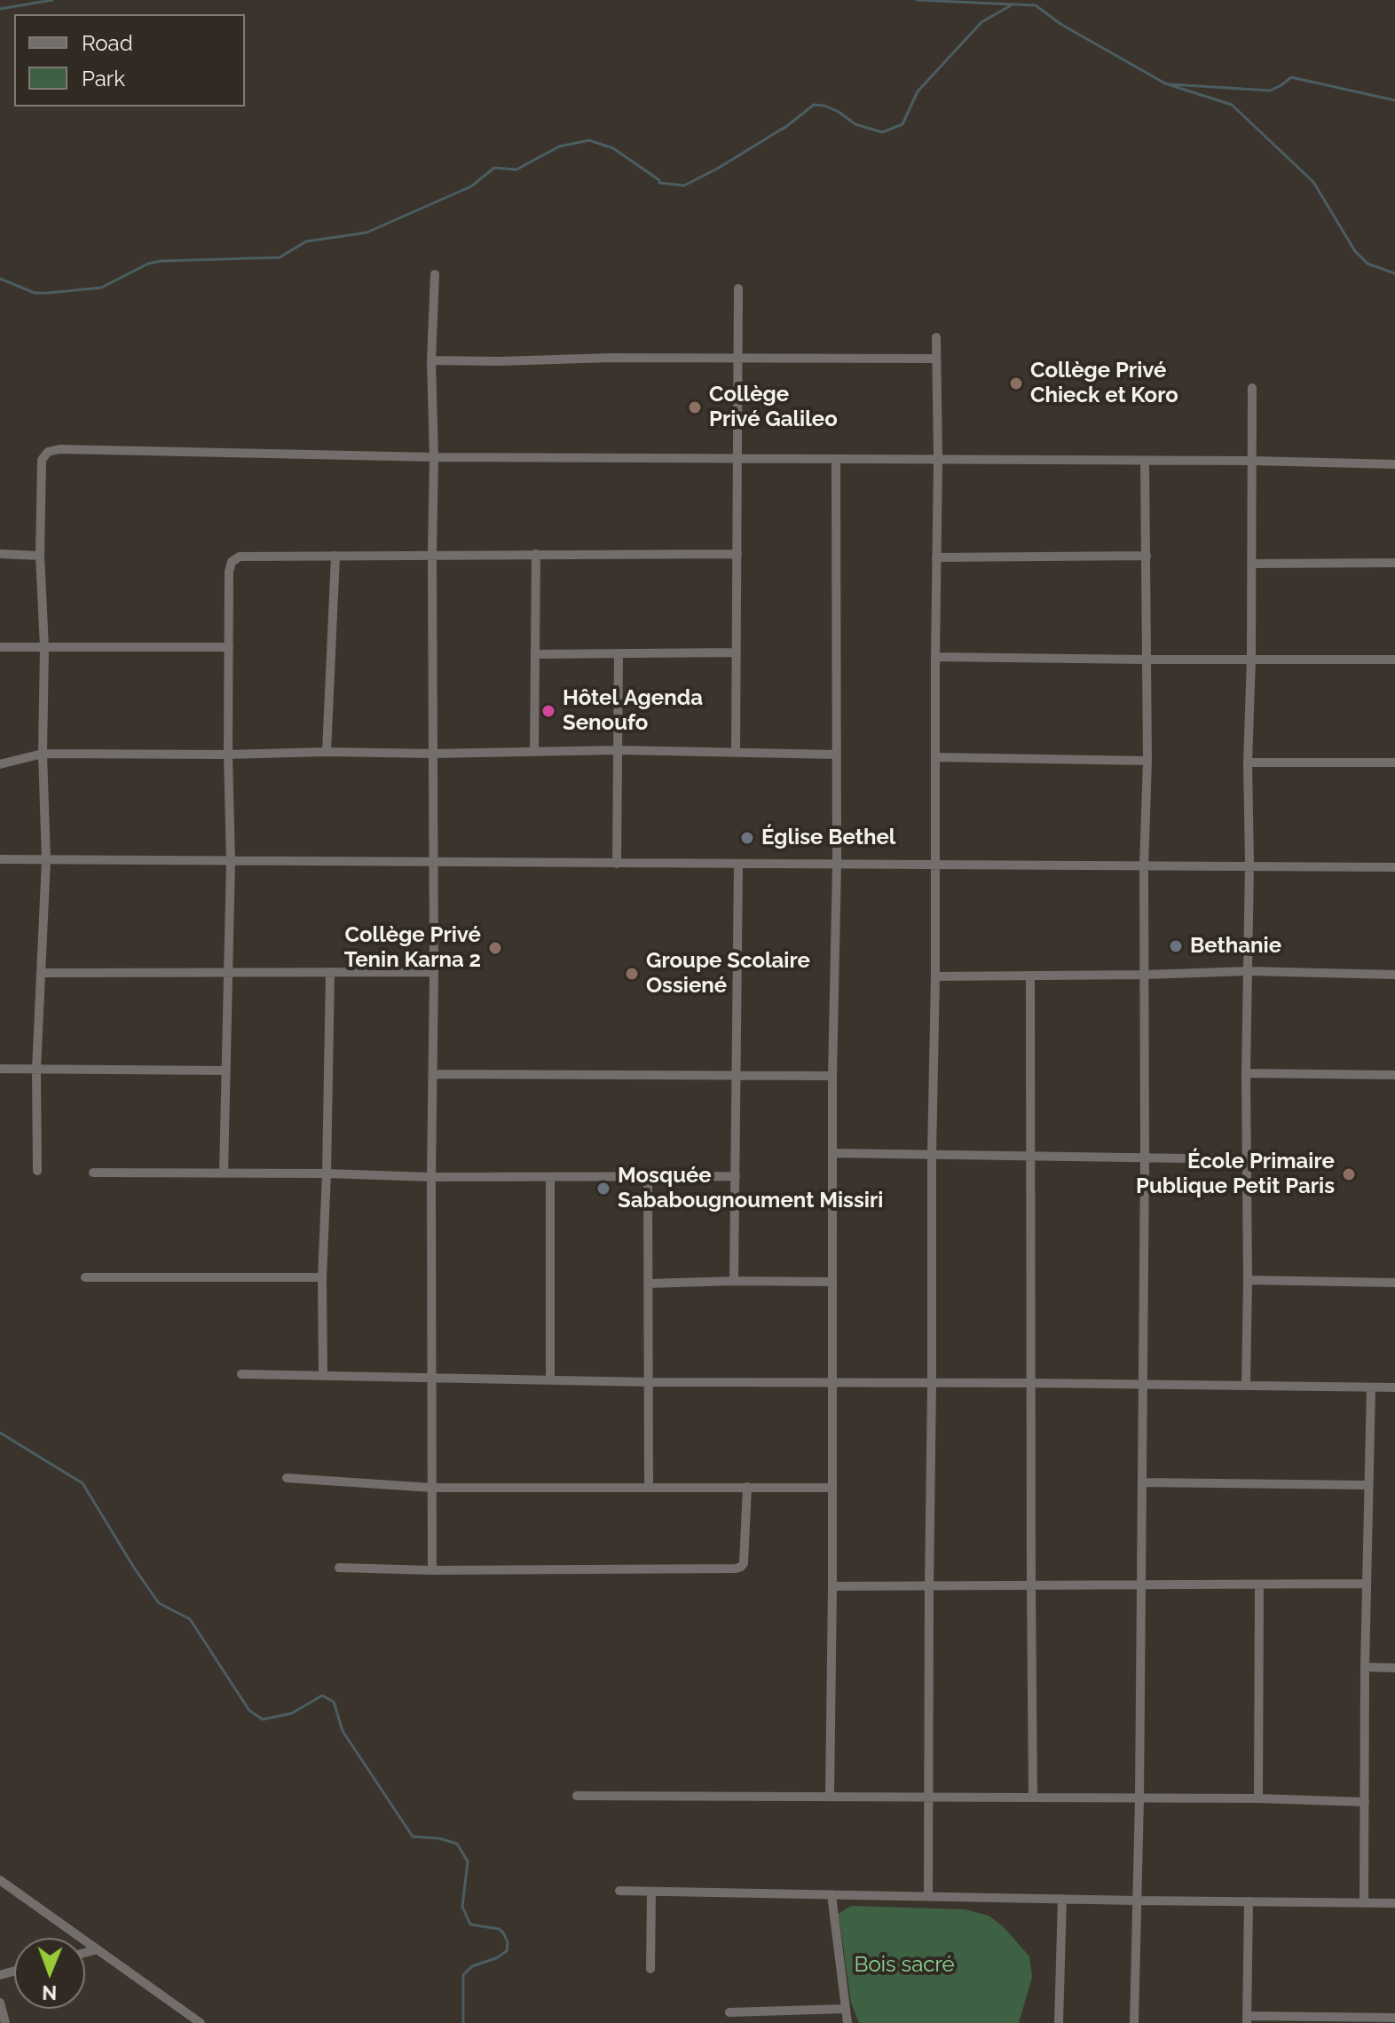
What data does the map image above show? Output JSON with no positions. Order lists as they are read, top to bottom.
{
  "parks": ["Bois sacré"],
  "places": [
    "Collège Privé Chieck et Koro",
    "Collège Privé Galileo",
    "Hôtel Agenda Senoufo",
    "Église Bethel",
    "Bethanie",
    "Collège Privé Tenin Karna 2",
    "Groupe Scolaire Ossiené",
    "École Primaire Publique Petit Paris",
    "Mosquée Sababougnoument Missiri"
  ],
  "legend": ["Road", "Park"],
  "north": "bottom"
}
